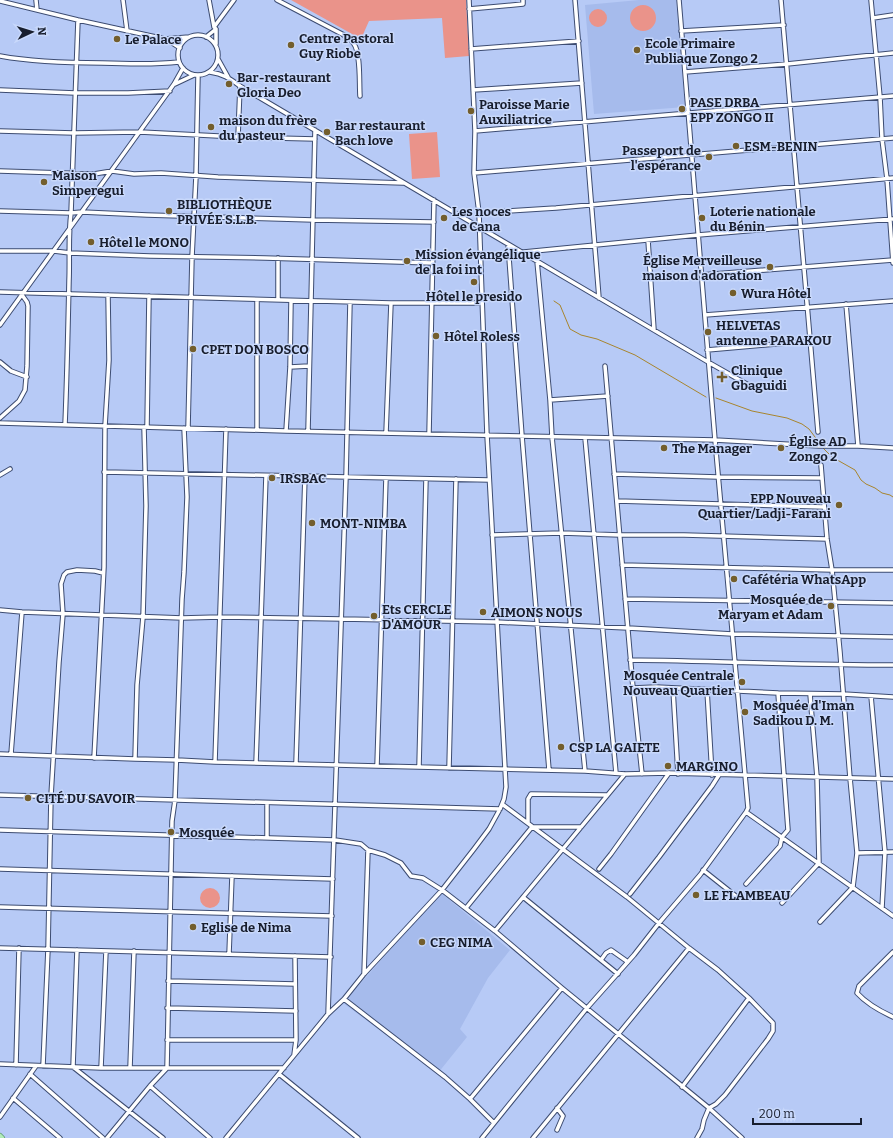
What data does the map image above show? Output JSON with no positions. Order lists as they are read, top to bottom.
{
  "places": {
    "other": [
      "Le Palace",
      "Centre Pastoral Guy Riobe",
      "Ecole Primaire Publiaque Zongo 2",
      "Bar-restaurant Gloria Deo",
      "PASE DRBA EPP ZONGO II",
      "Paroisse Marie Auxiliatrice",
      "maison du frère du pasteur",
      "Bar restaurant Bach love",
      "ESM-BENIN",
      "Passeport de l'espérance",
      "Maison Simperegui",
      "BIBLIOTHÈQUE PRIVÉE S.L.B.",
      "Les noces de Cana",
      "Loterie nationale du Bénin",
      "Hôtel le MONO",
      "Mission évangélique de la foi int",
      "Église Merveilleuse maison d'adoration",
      "Hôtel le presido",
      "Wura Hôtel",
      "HELVETAS antenne PARAKOU",
      "Hôtel Roless",
      "CPET DON BOSCO",
      "The Manager",
      "Église AD Zongo 2",
      "IRSBAC",
      "EPP Nouveau Quartier/Ladji-Farani",
      "MONT-NIMBA",
      "Cafétéria WhatsApp",
      "Mosquée de Maryam et Adam",
      "AIMONS NOUS",
      "Ets CERCLE D'AMOUR",
      "Mosquée Centrale Nouveau Quartier",
      "Mosquée d'Iman Sadikou D. M.",
      "CSP LA GAIETE",
      "MARGINO",
      "CITÉ DU SAVOIR",
      "Mosquée",
      "LE FLAMBEAU",
      "Eglise de Nima",
      "CEG NIMA"
    ],
    "health": ["Clinique Gbaguidi"]
  },
  "scale_bar": "200 m",
  "north": "right"
}
